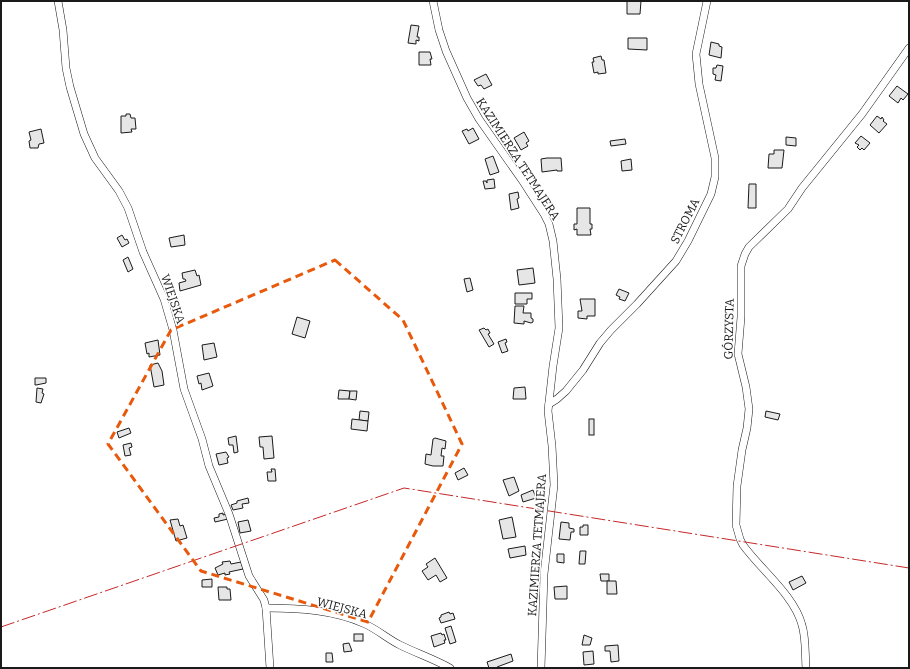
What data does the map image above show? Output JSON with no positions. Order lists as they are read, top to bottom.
{
  "streets": {
    "street": [
      "KAZIMIERZA TETMAJERA",
      "STROMA",
      "WIEJSKA",
      "GÓRZYSTA"
    ]
  },
  "crossings": [
    ["KAZIMIERZA TETMAJERA", "STROMA"]
  ]
}
